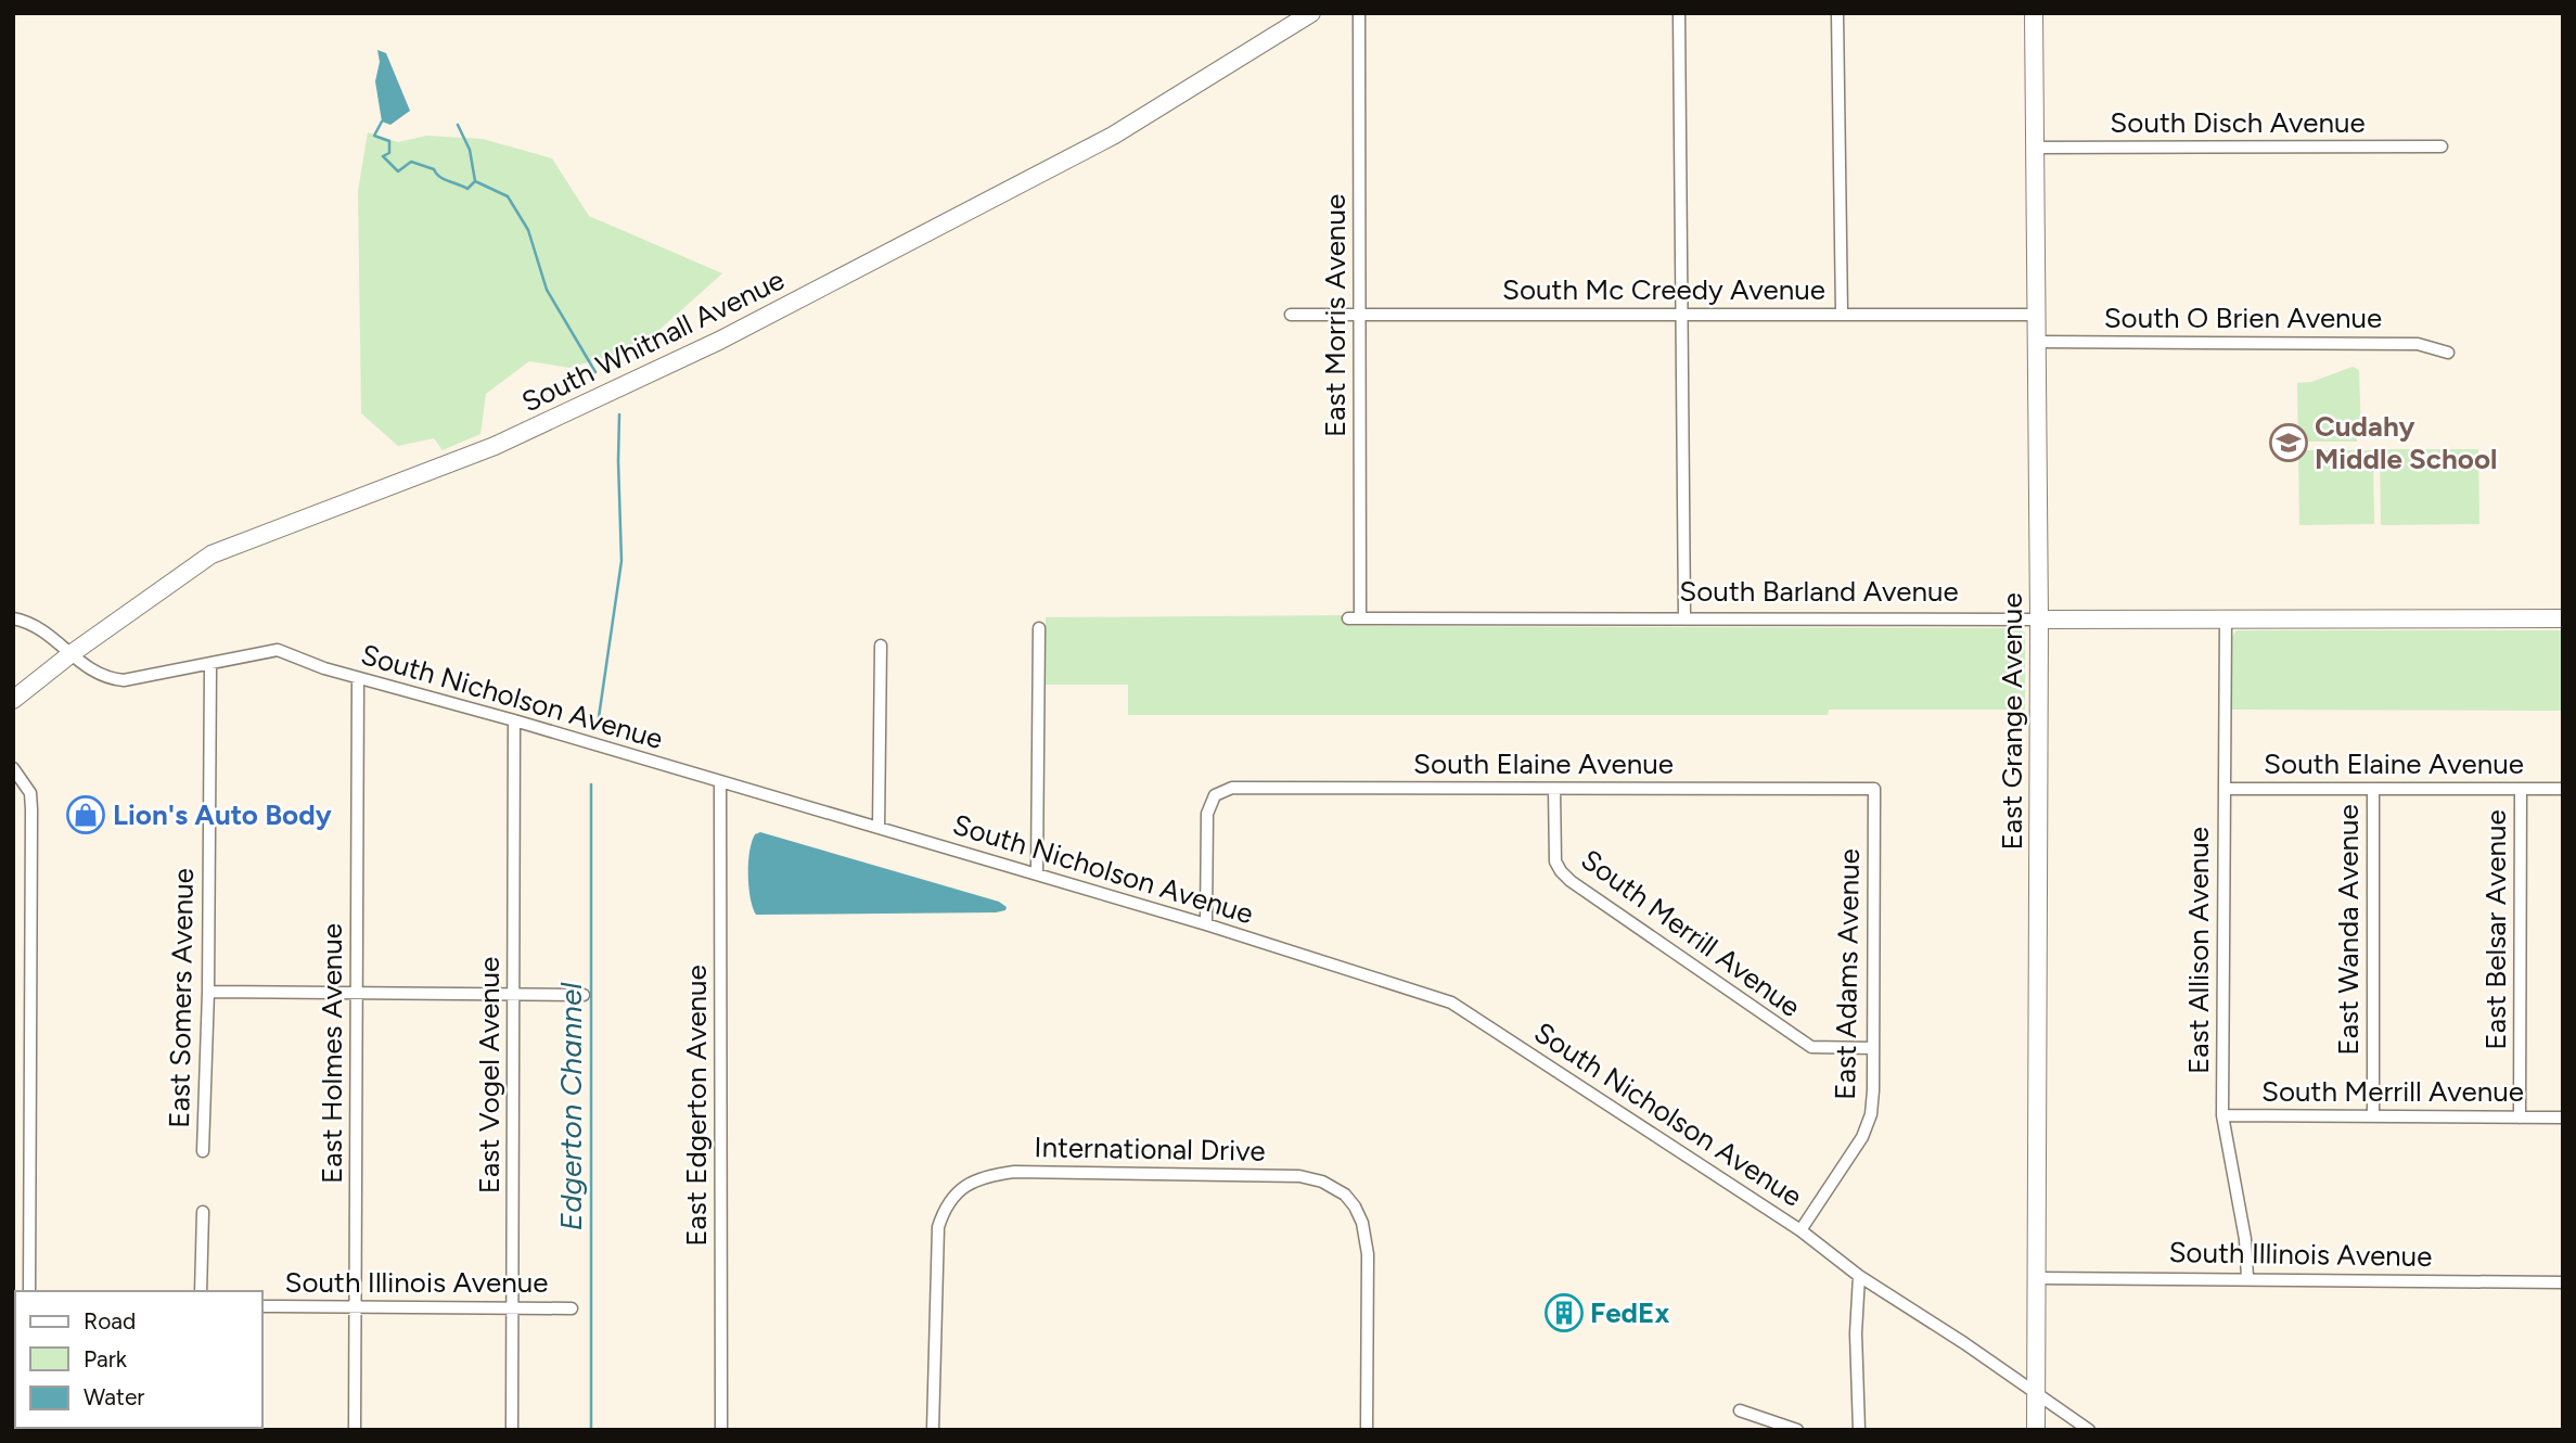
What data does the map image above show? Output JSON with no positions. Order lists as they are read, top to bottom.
{
  "streets": {
    "street": [
      "South Disch Avenue",
      "South Mc Creedy Avenue",
      "East Morris Avenue",
      "South O Brien Avenue",
      "South Whitnall Avenue",
      "South Barland Avenue",
      "South Nicholson Avenue",
      "East Grange Avenue",
      "South Elaine Avenue",
      "East Wanda Avenue",
      "East Belsar Avenue",
      "South Merrill Avenue",
      "East Allison Avenue",
      "East Adams Avenue",
      "East Somers Avenue",
      "East Holmes Avenue",
      "East Vogel Avenue",
      "East Edgerton Avenue",
      "International Drive",
      "South Illinois Avenue"
    ]
  },
  "crossings": [
    ["South Disch Avenue", "East Grange Avenue"],
    ["South Mc Creedy Avenue", "East Morris Avenue"],
    ["South Mc Creedy Avenue", "East Grange Avenue"],
    ["East Morris Avenue", "South Barland Avenue"],
    ["South O Brien Avenue", "East Grange Avenue"],
    ["South Whitnall Avenue", "South Nicholson Avenue"],
    ["South Barland Avenue", "East Grange Avenue"],
    ["South Barland Avenue", "East Allison Avenue"],
    ["South Nicholson Avenue", "East Grange Avenue"],
    ["South Nicholson Avenue", "South Elaine Avenue"],
    ["South Nicholson Avenue", "East Adams Avenue"],
    ["South Nicholson Avenue", "East Somers Avenue"],
    ["South Nicholson Avenue", "East Holmes Avenue"],
    ["South Nicholson Avenue", "East Vogel Avenue"],
    ["South Nicholson Avenue", "East Edgerton Avenue"],
    ["East Grange Avenue", "South Illinois Avenue"],
    ["South Elaine Avenue", "East Wanda Avenue"],
    ["South Elaine Avenue", "East Belsar Avenue"],
    ["South Elaine Avenue", "South Merrill Avenue"],
    ["South Elaine Avenue", "East Allison Avenue"],
    ["South Elaine Avenue", "East Adams Avenue"],
    ["East Wanda Avenue", "South Merrill Avenue"],
    ["East Belsar Avenue", "South Merrill Avenue"],
    ["South Merrill Avenue", "East Allison Avenue"],
    ["South Merrill Avenue", "East Adams Avenue"],
    ["East Allison Avenue", "South Illinois Avenue"],
    ["East Holmes Avenue", "South Illinois Avenue"],
    ["East Vogel Avenue", "South Illinois Avenue"]
  ],
  "water": ["Edgerton Channel"],
  "places": {
    "school or university": ["Cudahy Middle School"],
    "shop": ["Lion's Auto Body"],
    "building": ["FedEx"]
  },
  "legend": ["Road", "Park", "Water"]
}
